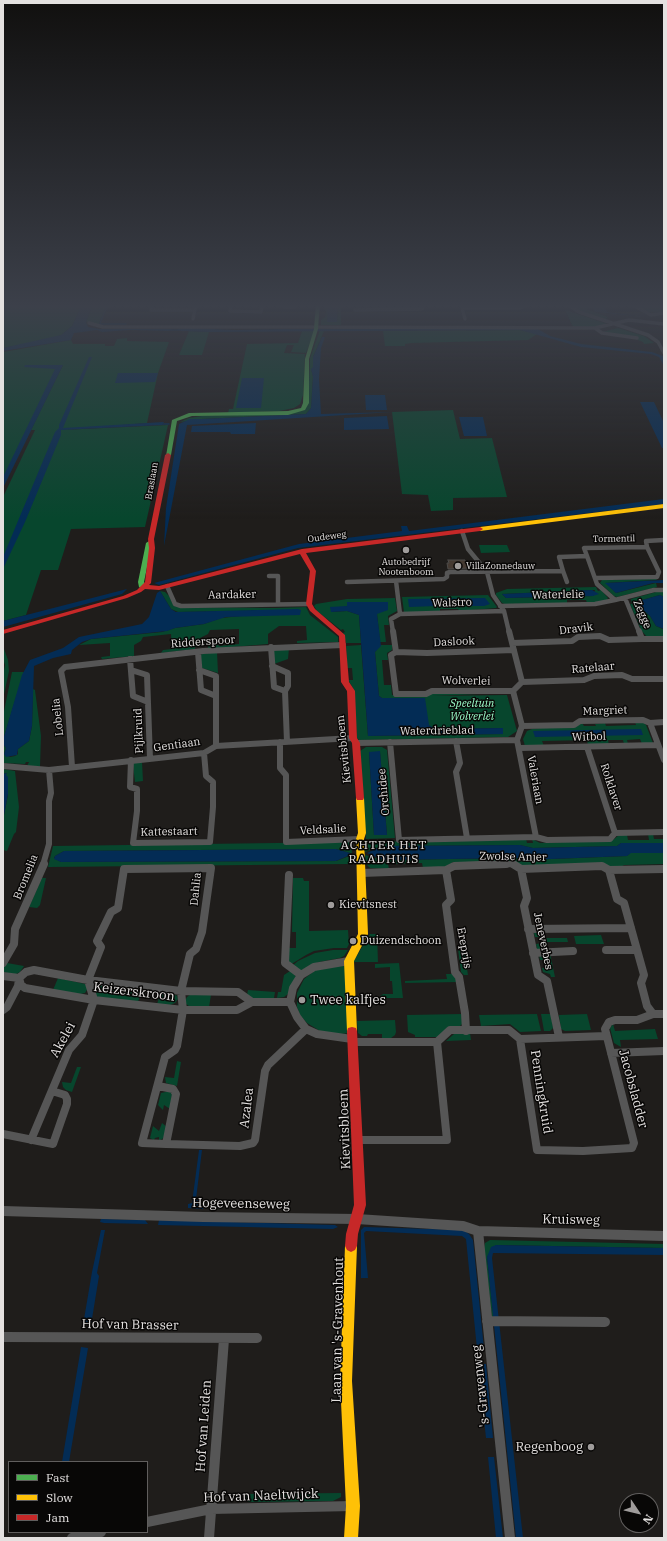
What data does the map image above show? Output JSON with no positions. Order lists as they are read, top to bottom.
{
  "streets": {
    "street": [
      "Braslaan",
      "Oudeweg",
      "Tormentil",
      "Aardaker",
      "Waterlelie",
      "Walstro",
      "Zegge",
      "Dravik",
      "Ridderspoor",
      "Daslook",
      "Ratelaar",
      "Wolverlei",
      "Margriet",
      "Lobelia",
      "Pijlkruid",
      "Waterdrieblad",
      "Witbol",
      "Gentiaan",
      "Kievitsbloem",
      "Valeriaan",
      "Rolklaver",
      "Orchidee",
      "Veldsalie",
      "Kattestaart",
      "Zwolse Anjer",
      "Bromelia",
      "Dahlia",
      "Jeneverbes",
      "Ereprijs",
      "Keizerskroon",
      "Akelei",
      "Jacobsladder",
      "Penningkruid",
      "Azalea",
      "Hogeveenseweg",
      "Kruisweg",
      "Hof van Brasser",
      "Laan van 's-Gravenhout",
      "'s-Gravenweg",
      "Hof van Leiden",
      "Hof van Naeltwijck"
    ]
  },
  "crossings": [
    ["Braslaan", "Oudeweg"],
    ["Oudeweg", "Aardaker"],
    ["Tormentil", "Waterlelie"],
    ["Aardaker", "Kievitsbloem"],
    ["Waterlelie", "Zegge"],
    ["Zegge", "Dravik"],
    ["Ridderspoor", "Lobelia"],
    ["Ridderspoor", "Pijlkruid"],
    ["Ridderspoor", "Kievitsbloem"],
    ["Daslook", "Wolverlei"],
    ["Lobelia", "Gentiaan"],
    ["Pijlkruid", "Gentiaan"],
    ["Waterdrieblad", "Gentiaan"],
    ["Waterdrieblad", "Kievitsbloem"],
    ["Waterdrieblad", "Valeriaan"],
    ["Waterdrieblad", "Orchidee"],
    ["Witbol", "Valeriaan"],
    ["Witbol", "Rolklaver"],
    ["Gentiaan", "Kievitsbloem"],
    ["Gentiaan", "Veldsalie"],
    ["Gentiaan", "Kattestaart"],
    ["Gentiaan", "Bromelia"],
    ["Kievitsbloem", "Veldsalie"],
    ["Kievitsbloem", "Zwolse Anjer"],
    ["Kievitsbloem", "Hogeveenseweg"],
    ["Kievitsbloem", "Laan van 's-Gravenhout"],
    ["Valeriaan", "Zwolse Anjer"],
    ["Rolklaver", "Zwolse Anjer"],
    ["Orchidee", "Zwolse Anjer"],
    ["Zwolse Anjer", "Jeneverbes"],
    ["Zwolse Anjer", "Ereprijs"],
    ["Dahlia", "Keizerskroon"],
    ["Keizerskroon", "Akelei"],
    ["Jacobsladder", "Penningkruid"],
    ["Hogeveenseweg", "Kruisweg"],
    ["Hogeveenseweg", "Laan van 's-Gravenhout"],
    ["Hogeveenseweg", "'s-Gravenweg"],
    ["Kruisweg", "'s-Gravenweg"],
    ["Hof van Brasser", "Hof van Leiden"],
    ["Laan van 's-Gravenhout", "Hof van Naeltwijck"],
    ["Hof van Leiden", "Hof van Naeltwijck"]
  ],
  "districts": ["ACHTER HET RAADHUIS"],
  "parks": ["Speeltuin Wolverlei"],
  "places": [
    "Autobedrijf Nootenboom",
    "VillaZonnedauw",
    "Kievitsnest",
    "Duizendschoon",
    "Twee kalfjes",
    "Regenboog"
  ],
  "legend": ["Fast", "Slow", "Jam"],
  "north": "bottom right"
}
